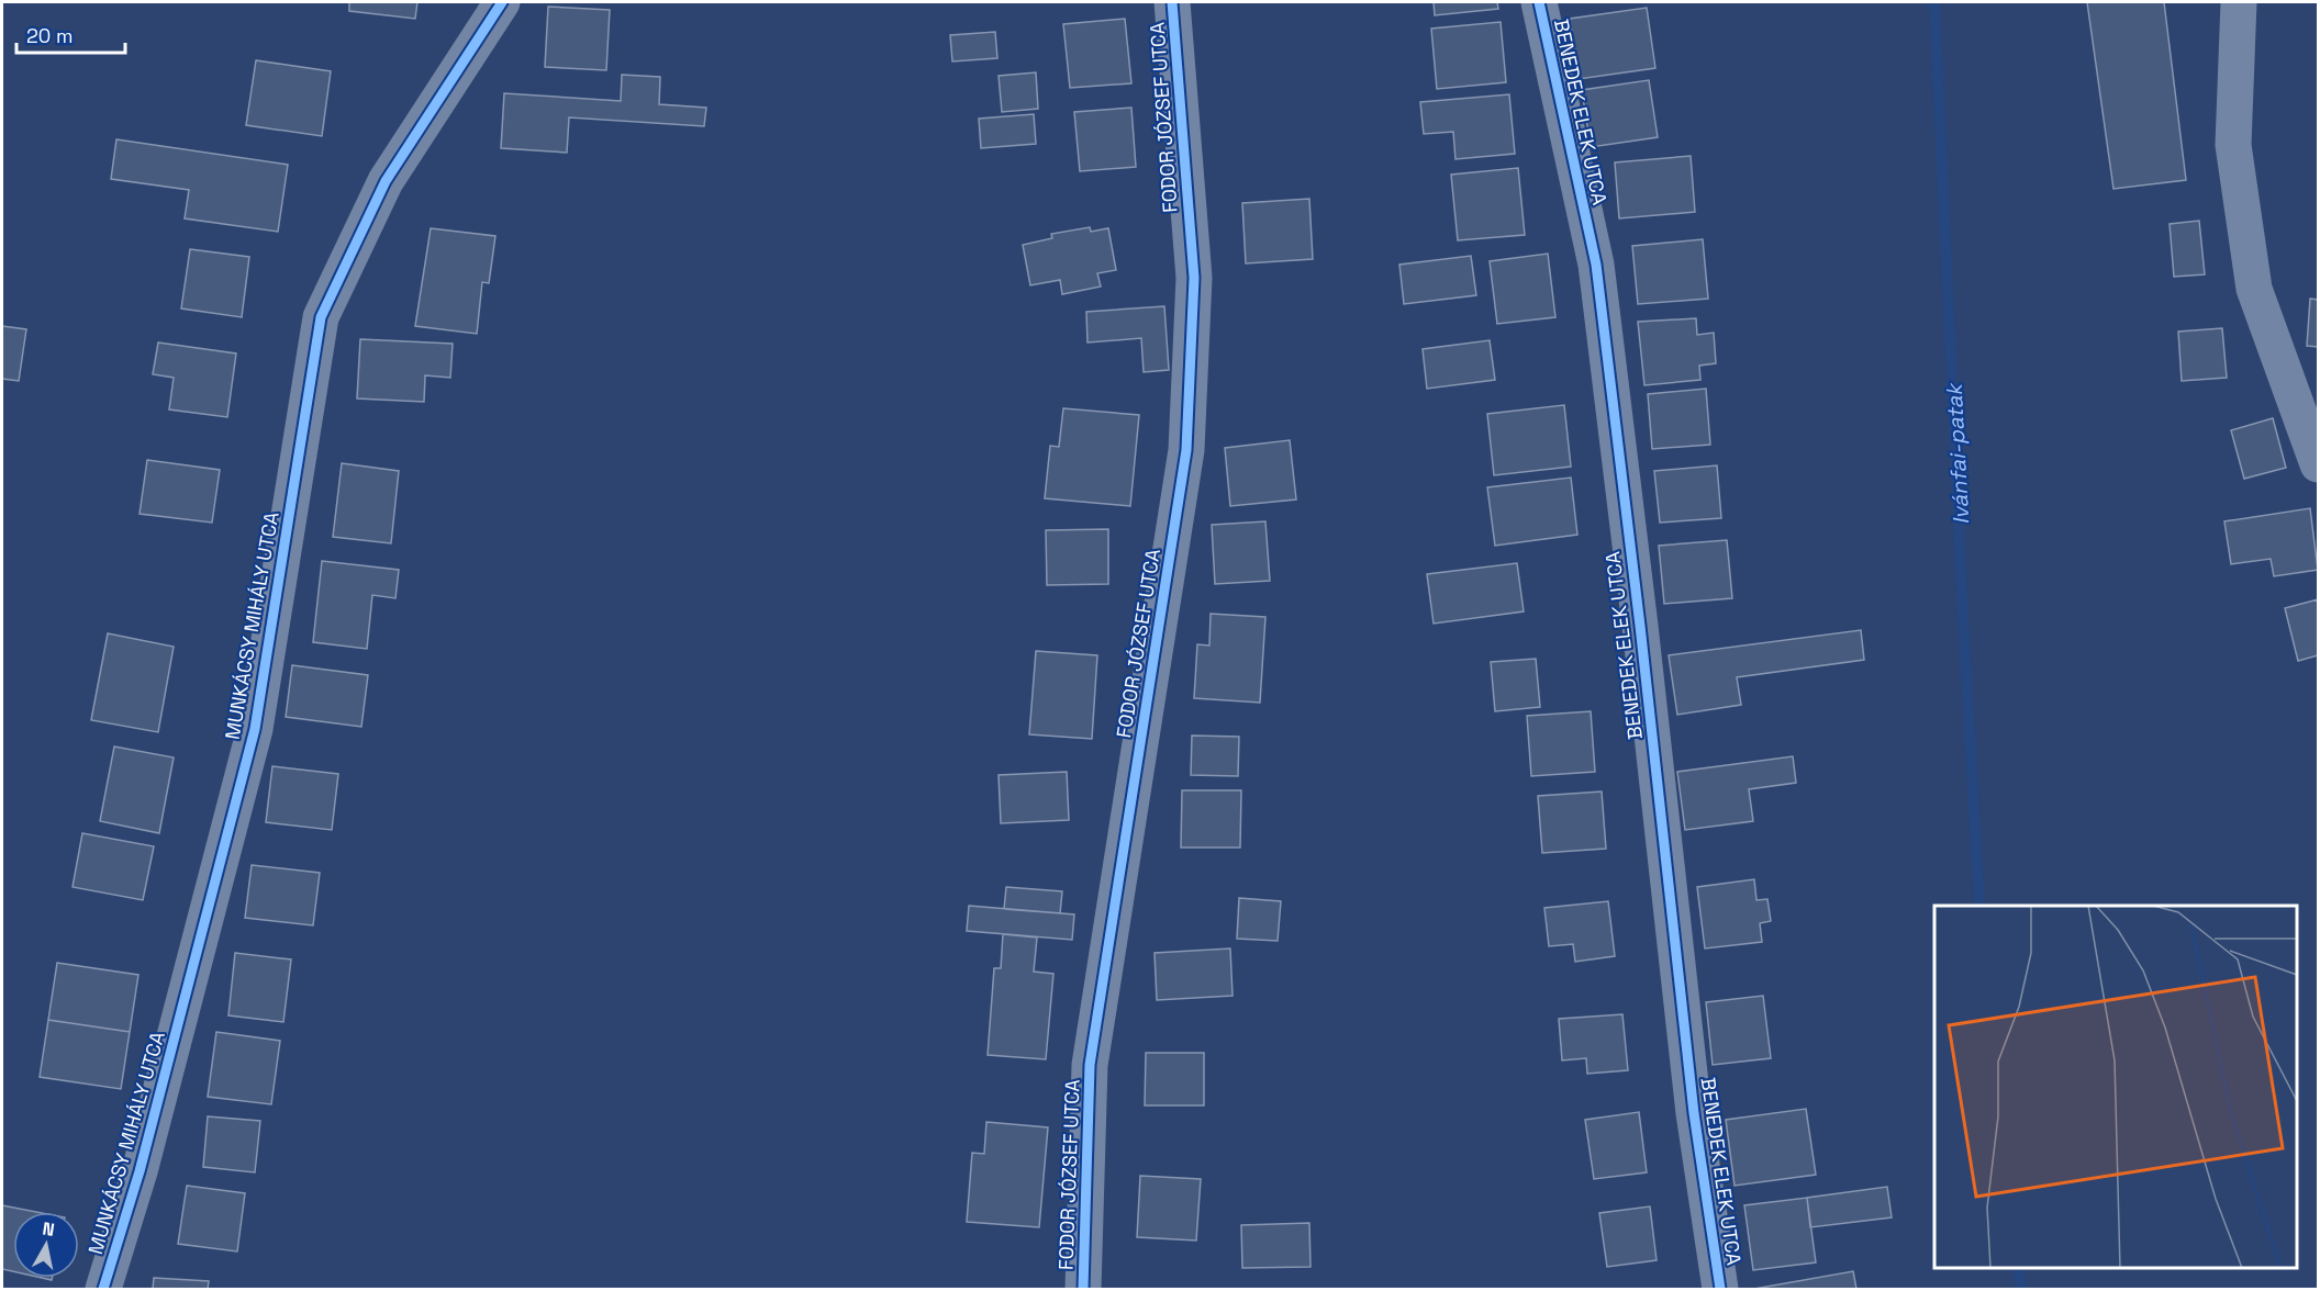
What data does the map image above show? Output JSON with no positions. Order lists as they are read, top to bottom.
{
  "streets": {
    "street": ["BENEDEK ELEK UTCA", "FODOR JÓZSEF UTCA", "MUNKÁCSY MIHÁLY UTCA"]
  },
  "water": ["Ivánfai-patak"],
  "scale_bar": "20 m",
  "north": "top"
}
